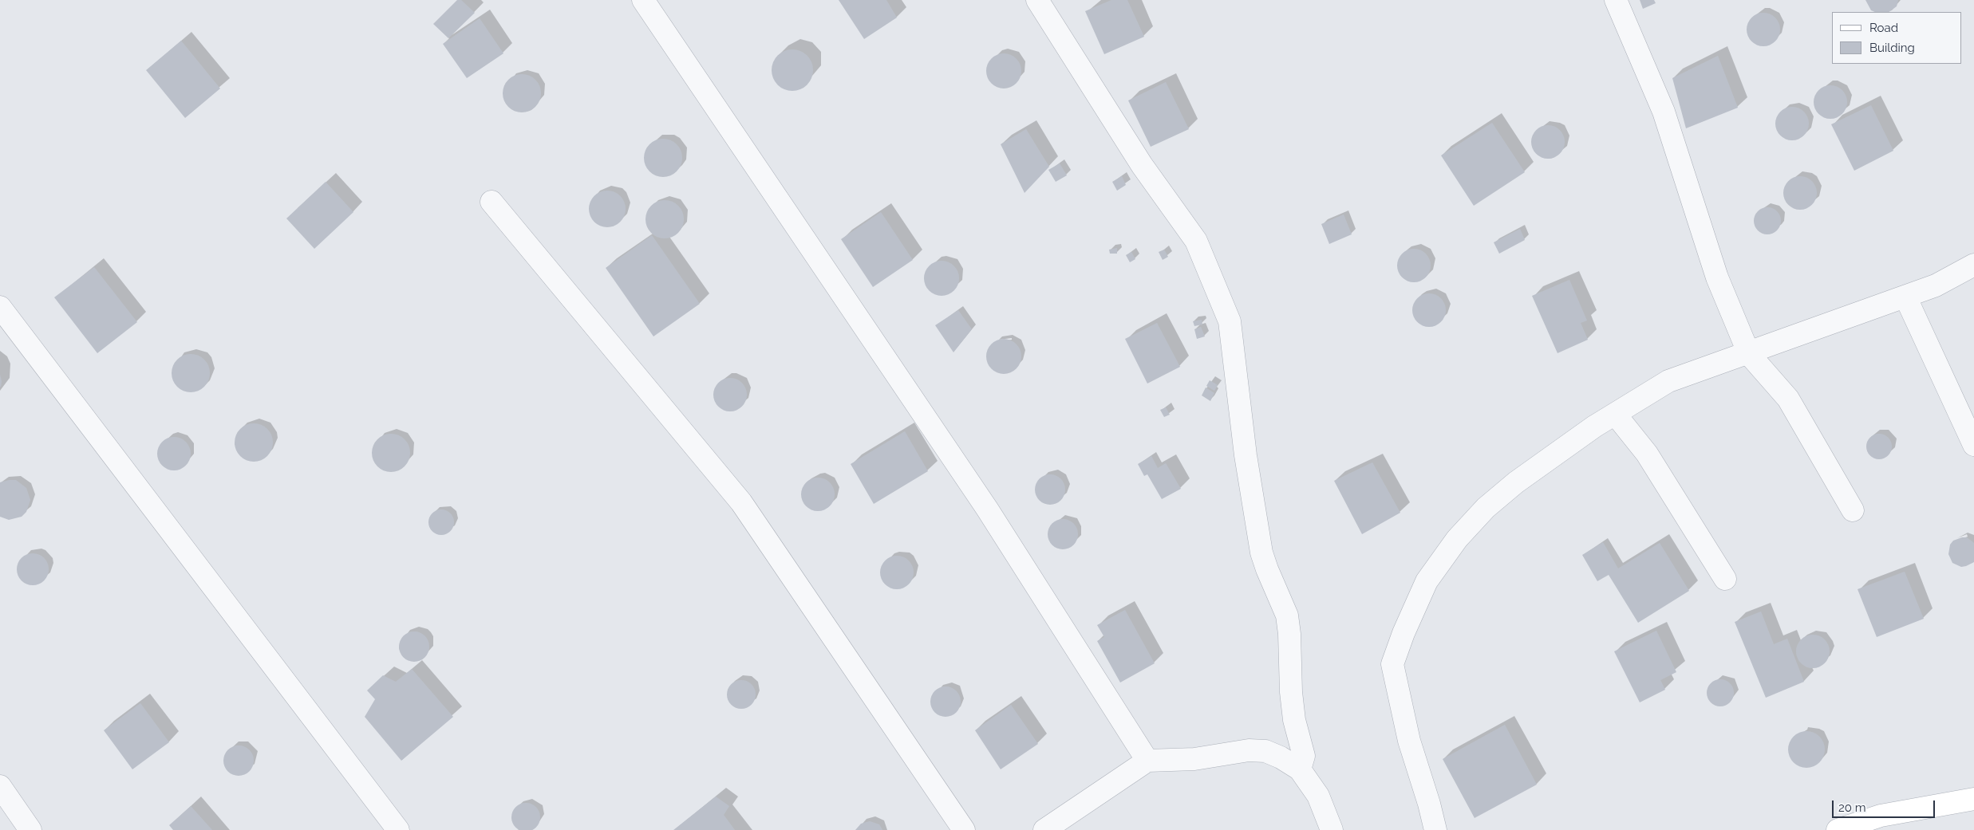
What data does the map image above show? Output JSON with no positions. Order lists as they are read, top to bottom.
{
  "legend": ["Road", "Building"],
  "scale_bar": "20 m"
}
